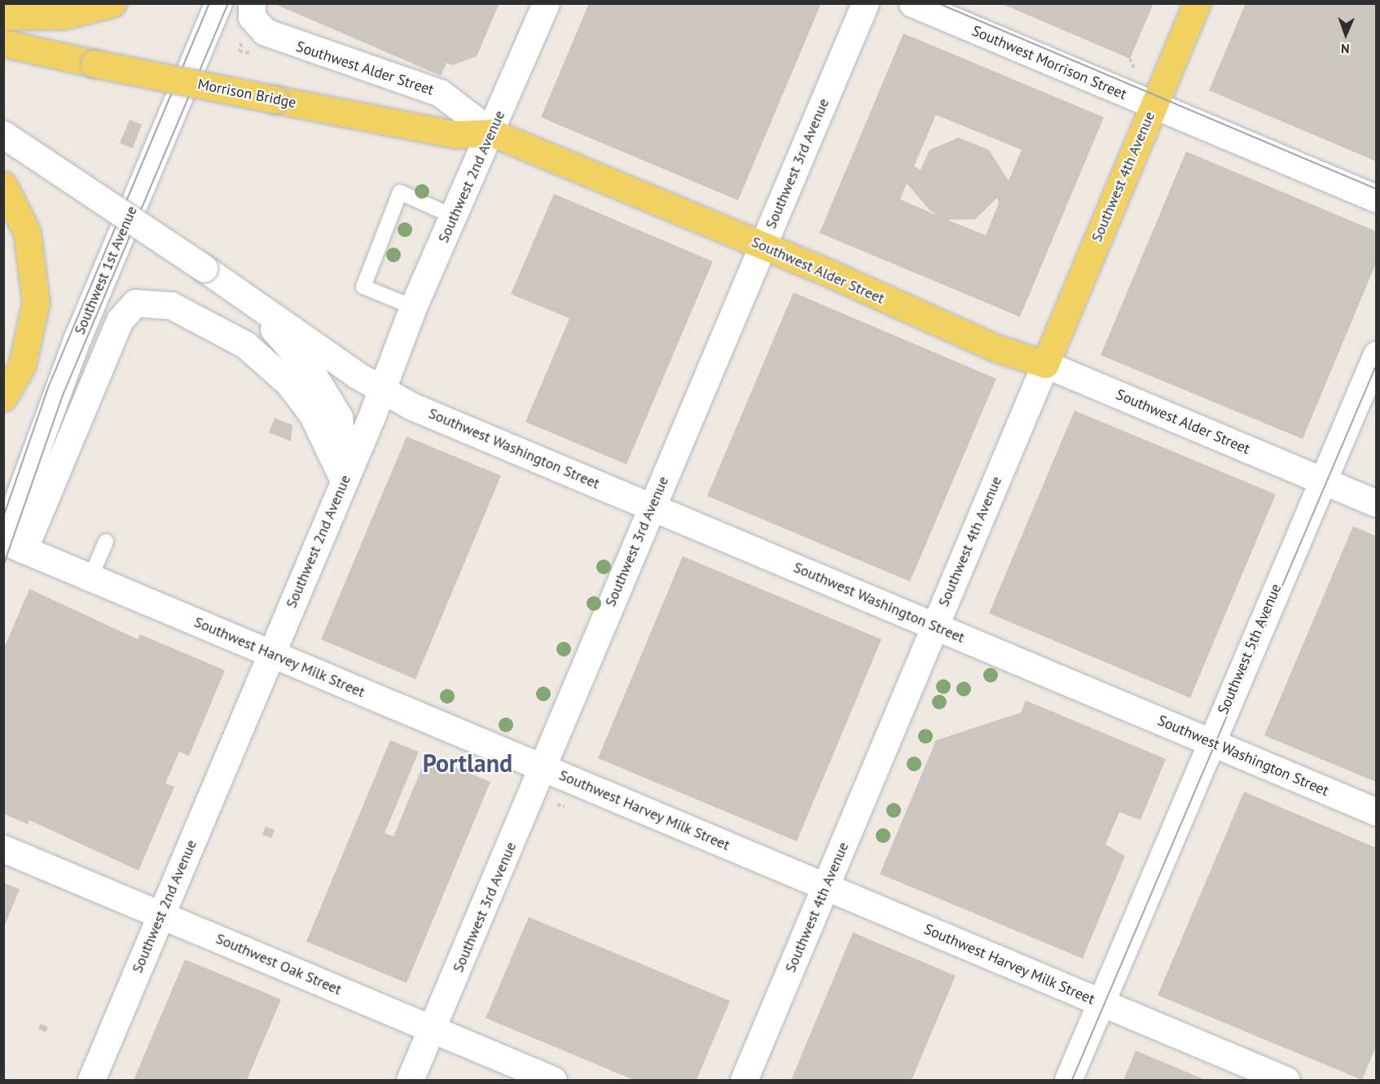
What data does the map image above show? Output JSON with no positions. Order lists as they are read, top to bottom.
{
  "streets": {
    "main road": [
      "Southwest Morrison Street",
      "Southwest Alder Street",
      "Morrison Bridge",
      "Southwest 3rd Avenue",
      "Southwest 2nd Avenue",
      "Southwest 4th Avenue",
      "Southwest 1st Avenue",
      "Southwest Washington Street",
      "Southwest 5th Avenue",
      "Southwest Harvey Milk Street",
      "Southwest Oak Street"
    ]
  },
  "crossings": [
    ["Southwest Morrison Street", "Southwest 4th Avenue"],
    ["Southwest Alder Street", "Morrison Bridge"],
    ["Southwest Alder Street", "Southwest 3rd Avenue"],
    ["Southwest Alder Street", "Southwest 2nd Avenue"],
    ["Southwest Alder Street", "Southwest 4th Avenue"],
    ["Southwest Alder Street", "Southwest 5th Avenue"],
    ["Morrison Bridge", "Southwest 2nd Avenue"],
    ["Southwest 3rd Avenue", "Southwest Washington Street"],
    ["Southwest 3rd Avenue", "Southwest Harvey Milk Street"],
    ["Southwest 3rd Avenue", "Southwest Oak Street"],
    ["Southwest 2nd Avenue", "Southwest Washington Street"],
    ["Southwest 2nd Avenue", "Southwest Harvey Milk Street"],
    ["Southwest 2nd Avenue", "Southwest Oak Street"],
    ["Southwest 4th Avenue", "Southwest Washington Street"],
    ["Southwest 4th Avenue", "Southwest Harvey Milk Street"],
    ["Southwest 1st Avenue", "Southwest Harvey Milk Street"],
    ["Southwest Washington Street", "Southwest 5th Avenue"],
    ["Southwest 5th Avenue", "Southwest Harvey Milk Street"]
  ],
  "districts": ["Portland"],
  "north": "bottom"
}
